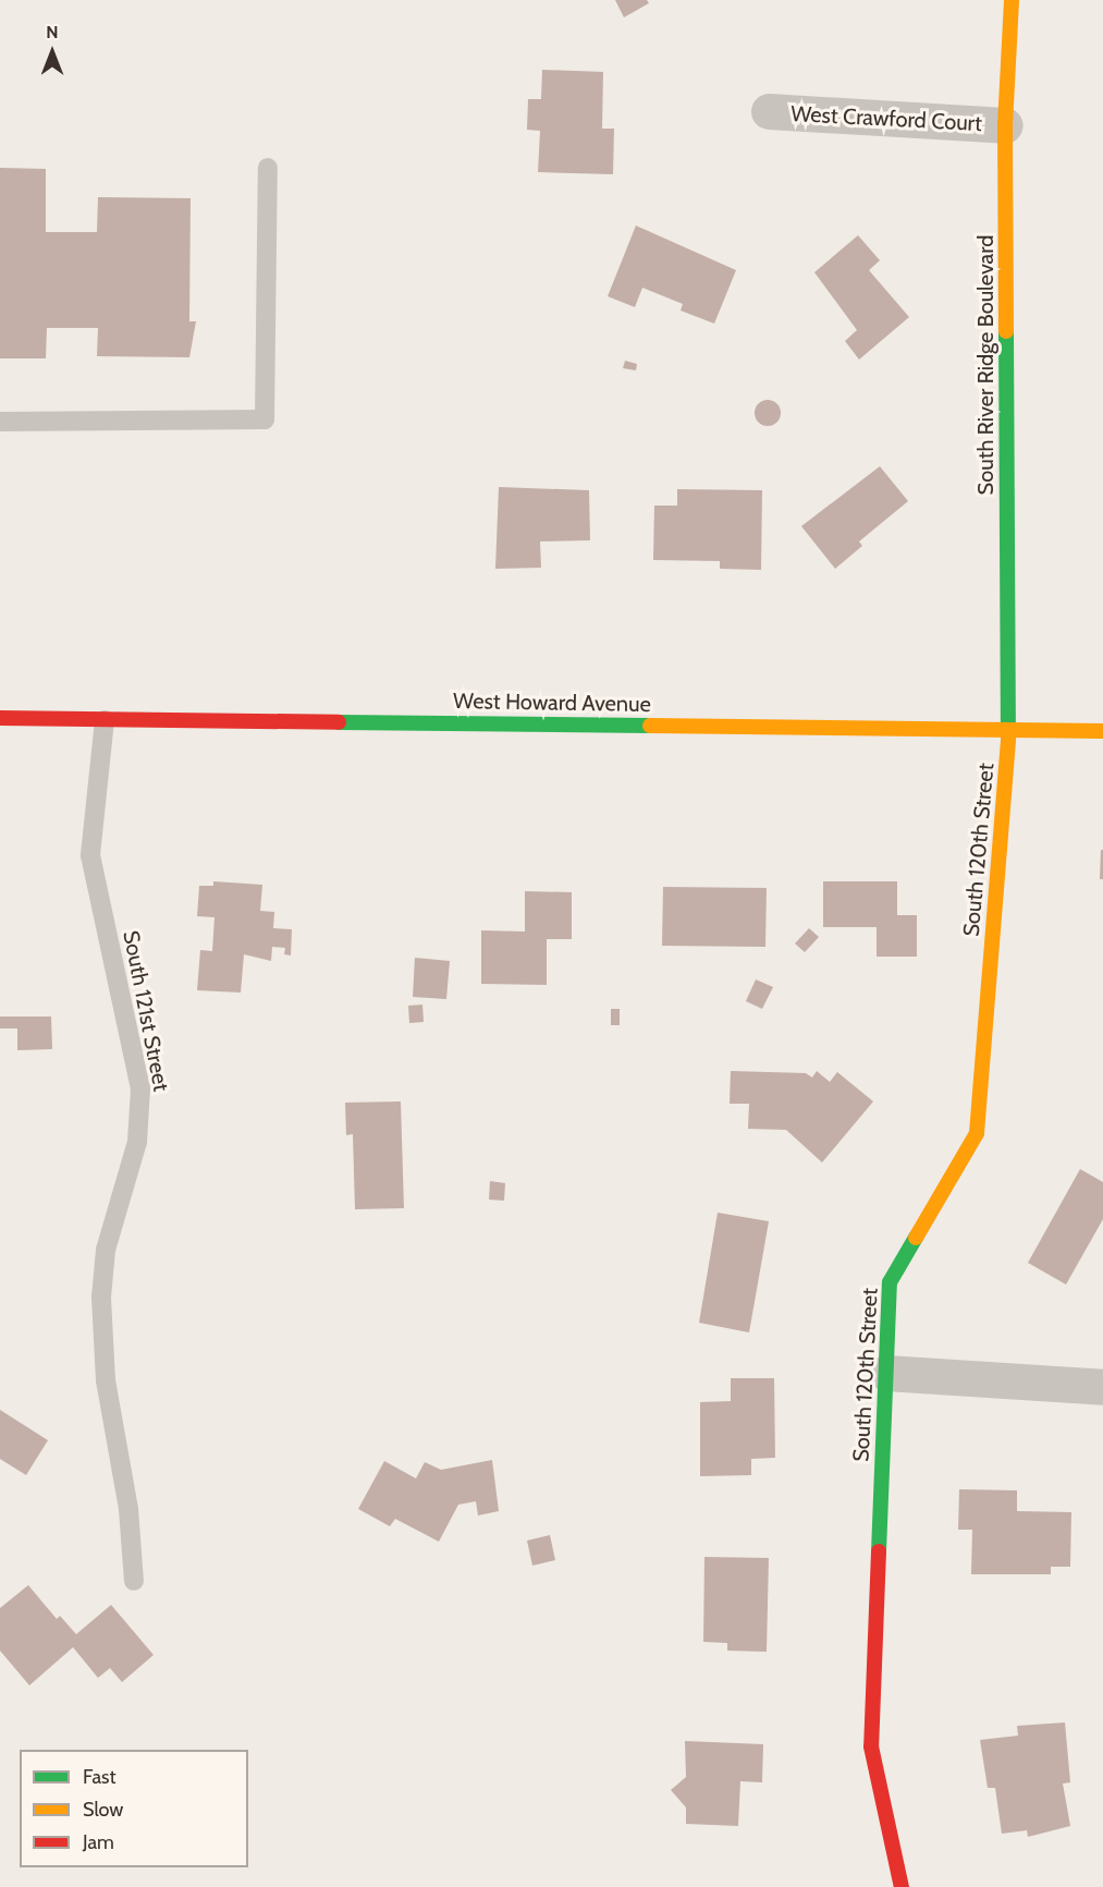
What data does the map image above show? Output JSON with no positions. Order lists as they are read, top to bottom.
{
  "streets": {
    "street": [
      "West Crawford Court",
      "South River Ridge Boulevard",
      "West Howard Avenue",
      "South 120th Street"
    ],
    "lane": ["South 121st Street"]
  },
  "crossings": [
    ["West Crawford Court", "South River Ridge Boulevard"],
    ["South River Ridge Boulevard", "West Howard Avenue"],
    ["South River Ridge Boulevard", "South 120th Street"],
    ["West Howard Avenue", "South 120th Street"],
    ["West Howard Avenue", "South 121st Street"]
  ],
  "legend": ["Fast", "Slow", "Jam"],
  "north": "top"
}
